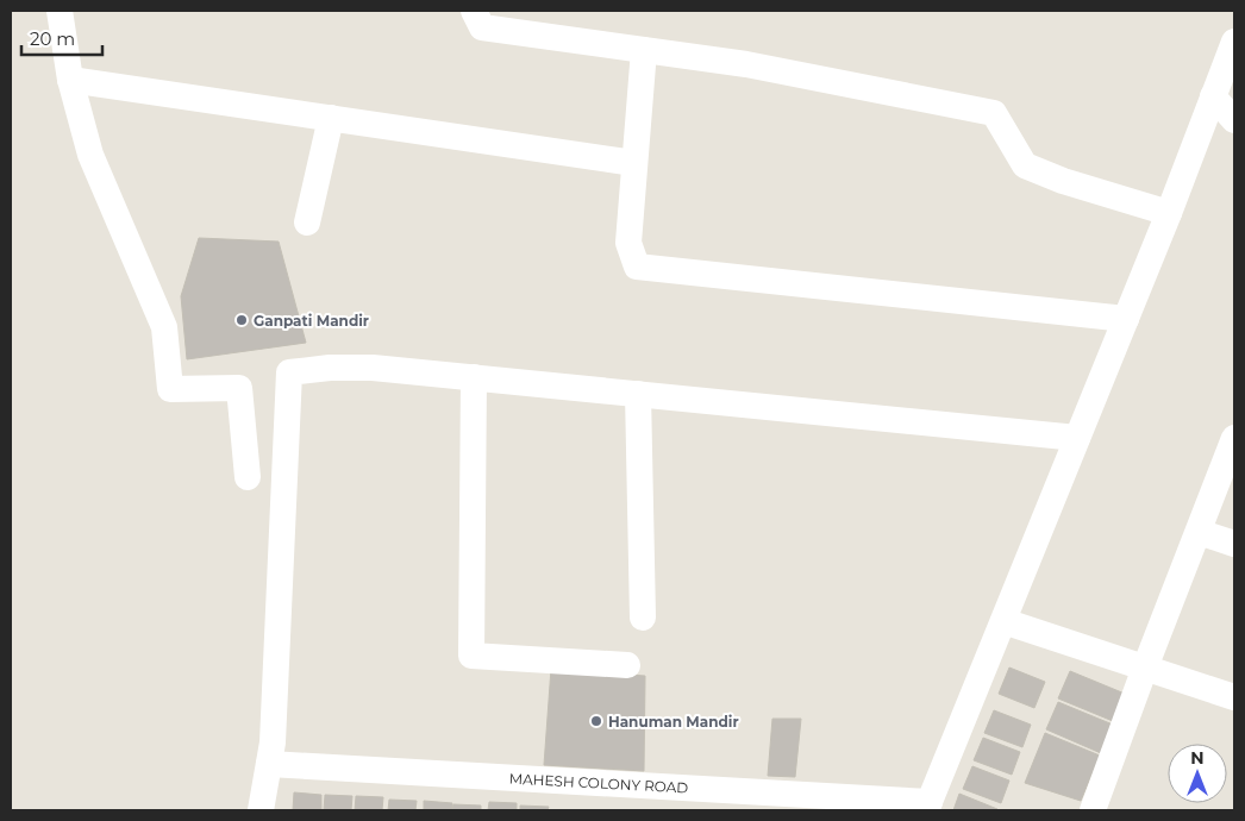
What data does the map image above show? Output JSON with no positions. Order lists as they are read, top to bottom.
{
  "streets": {
    "street": ["MAHESH COLONY ROAD"]
  },
  "places": ["Ganpati Mandir", "Hanuman Mandir"],
  "scale_bar": "20 m",
  "north": "top"
}
